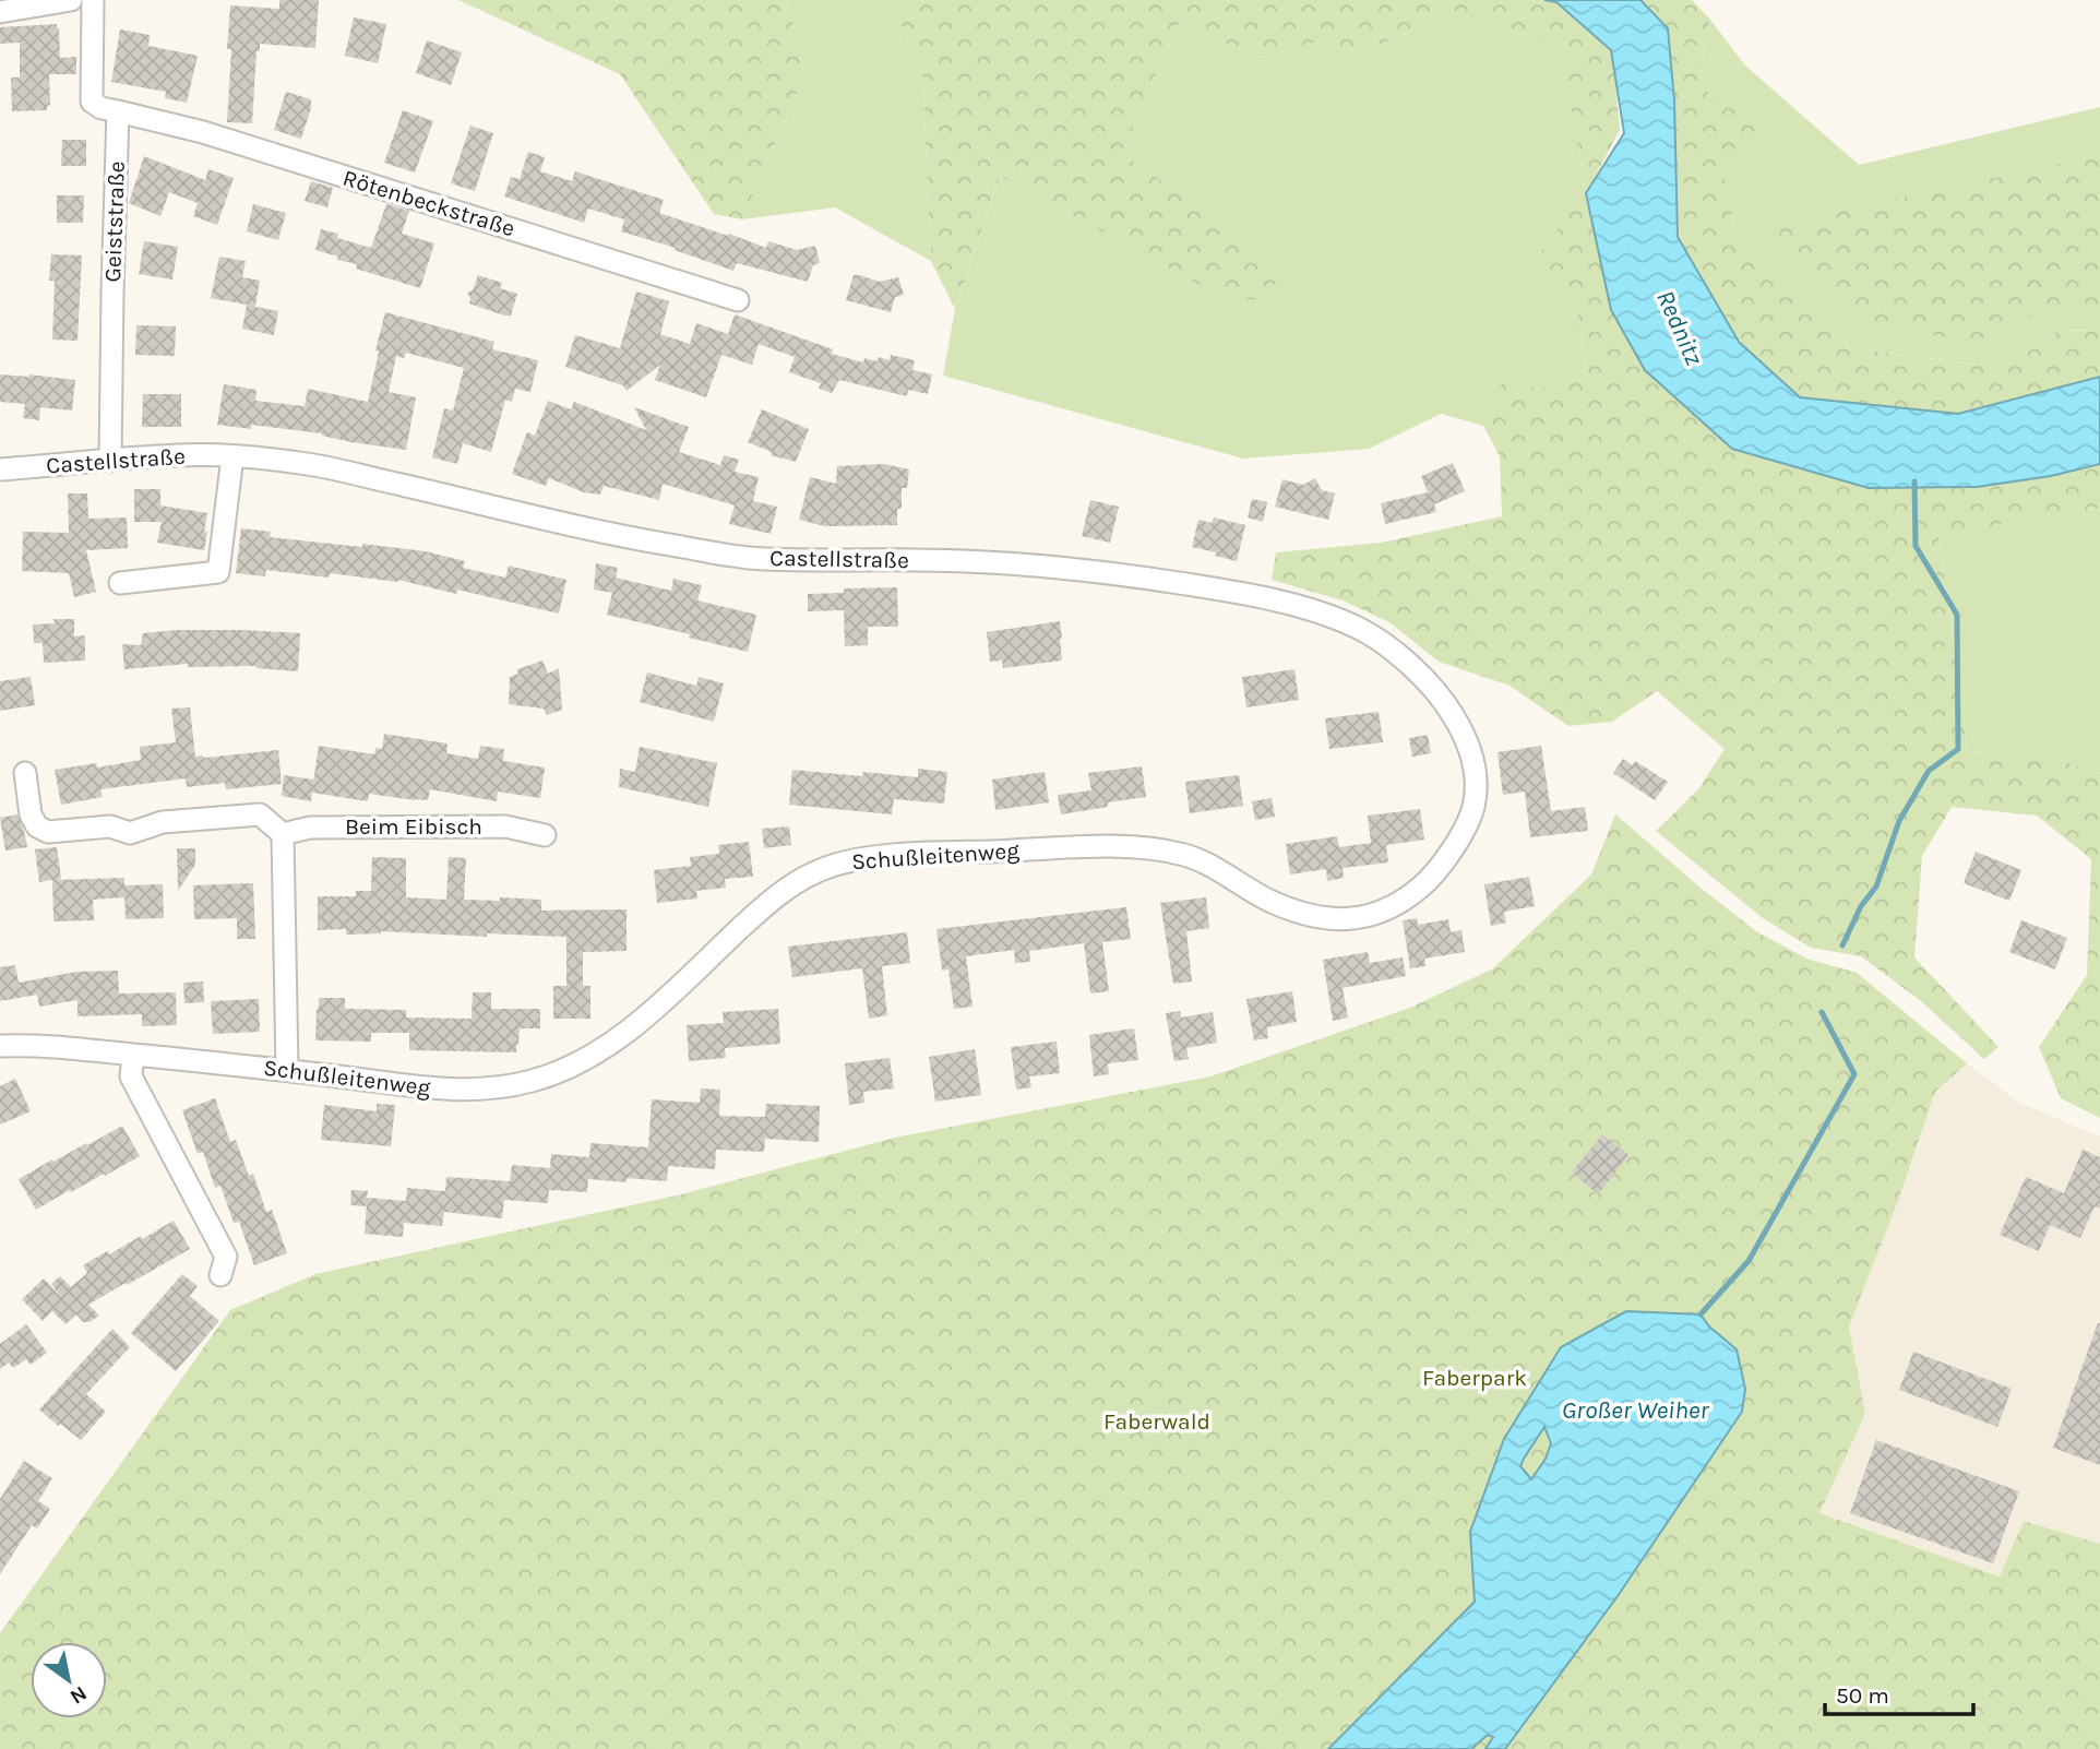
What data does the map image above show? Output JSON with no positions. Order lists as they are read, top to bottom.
{
  "streets": {
    "street": [
      "Rötenbeckstraße",
      "Geiststraße",
      "Castellstraße",
      "Beim Eibisch",
      "Schußleitenweg"
    ]
  },
  "crossings": [
    ["Rötenbeckstraße", "Geiststraße"],
    ["Geiststraße", "Castellstraße"],
    ["Castellstraße", "Schußleitenweg"]
  ],
  "water": ["Rednitz", "Großer Weiher"],
  "parks": ["Faberpark", "Faberwald"],
  "scale_bar": "50 m",
  "north": "bottom right"
}
